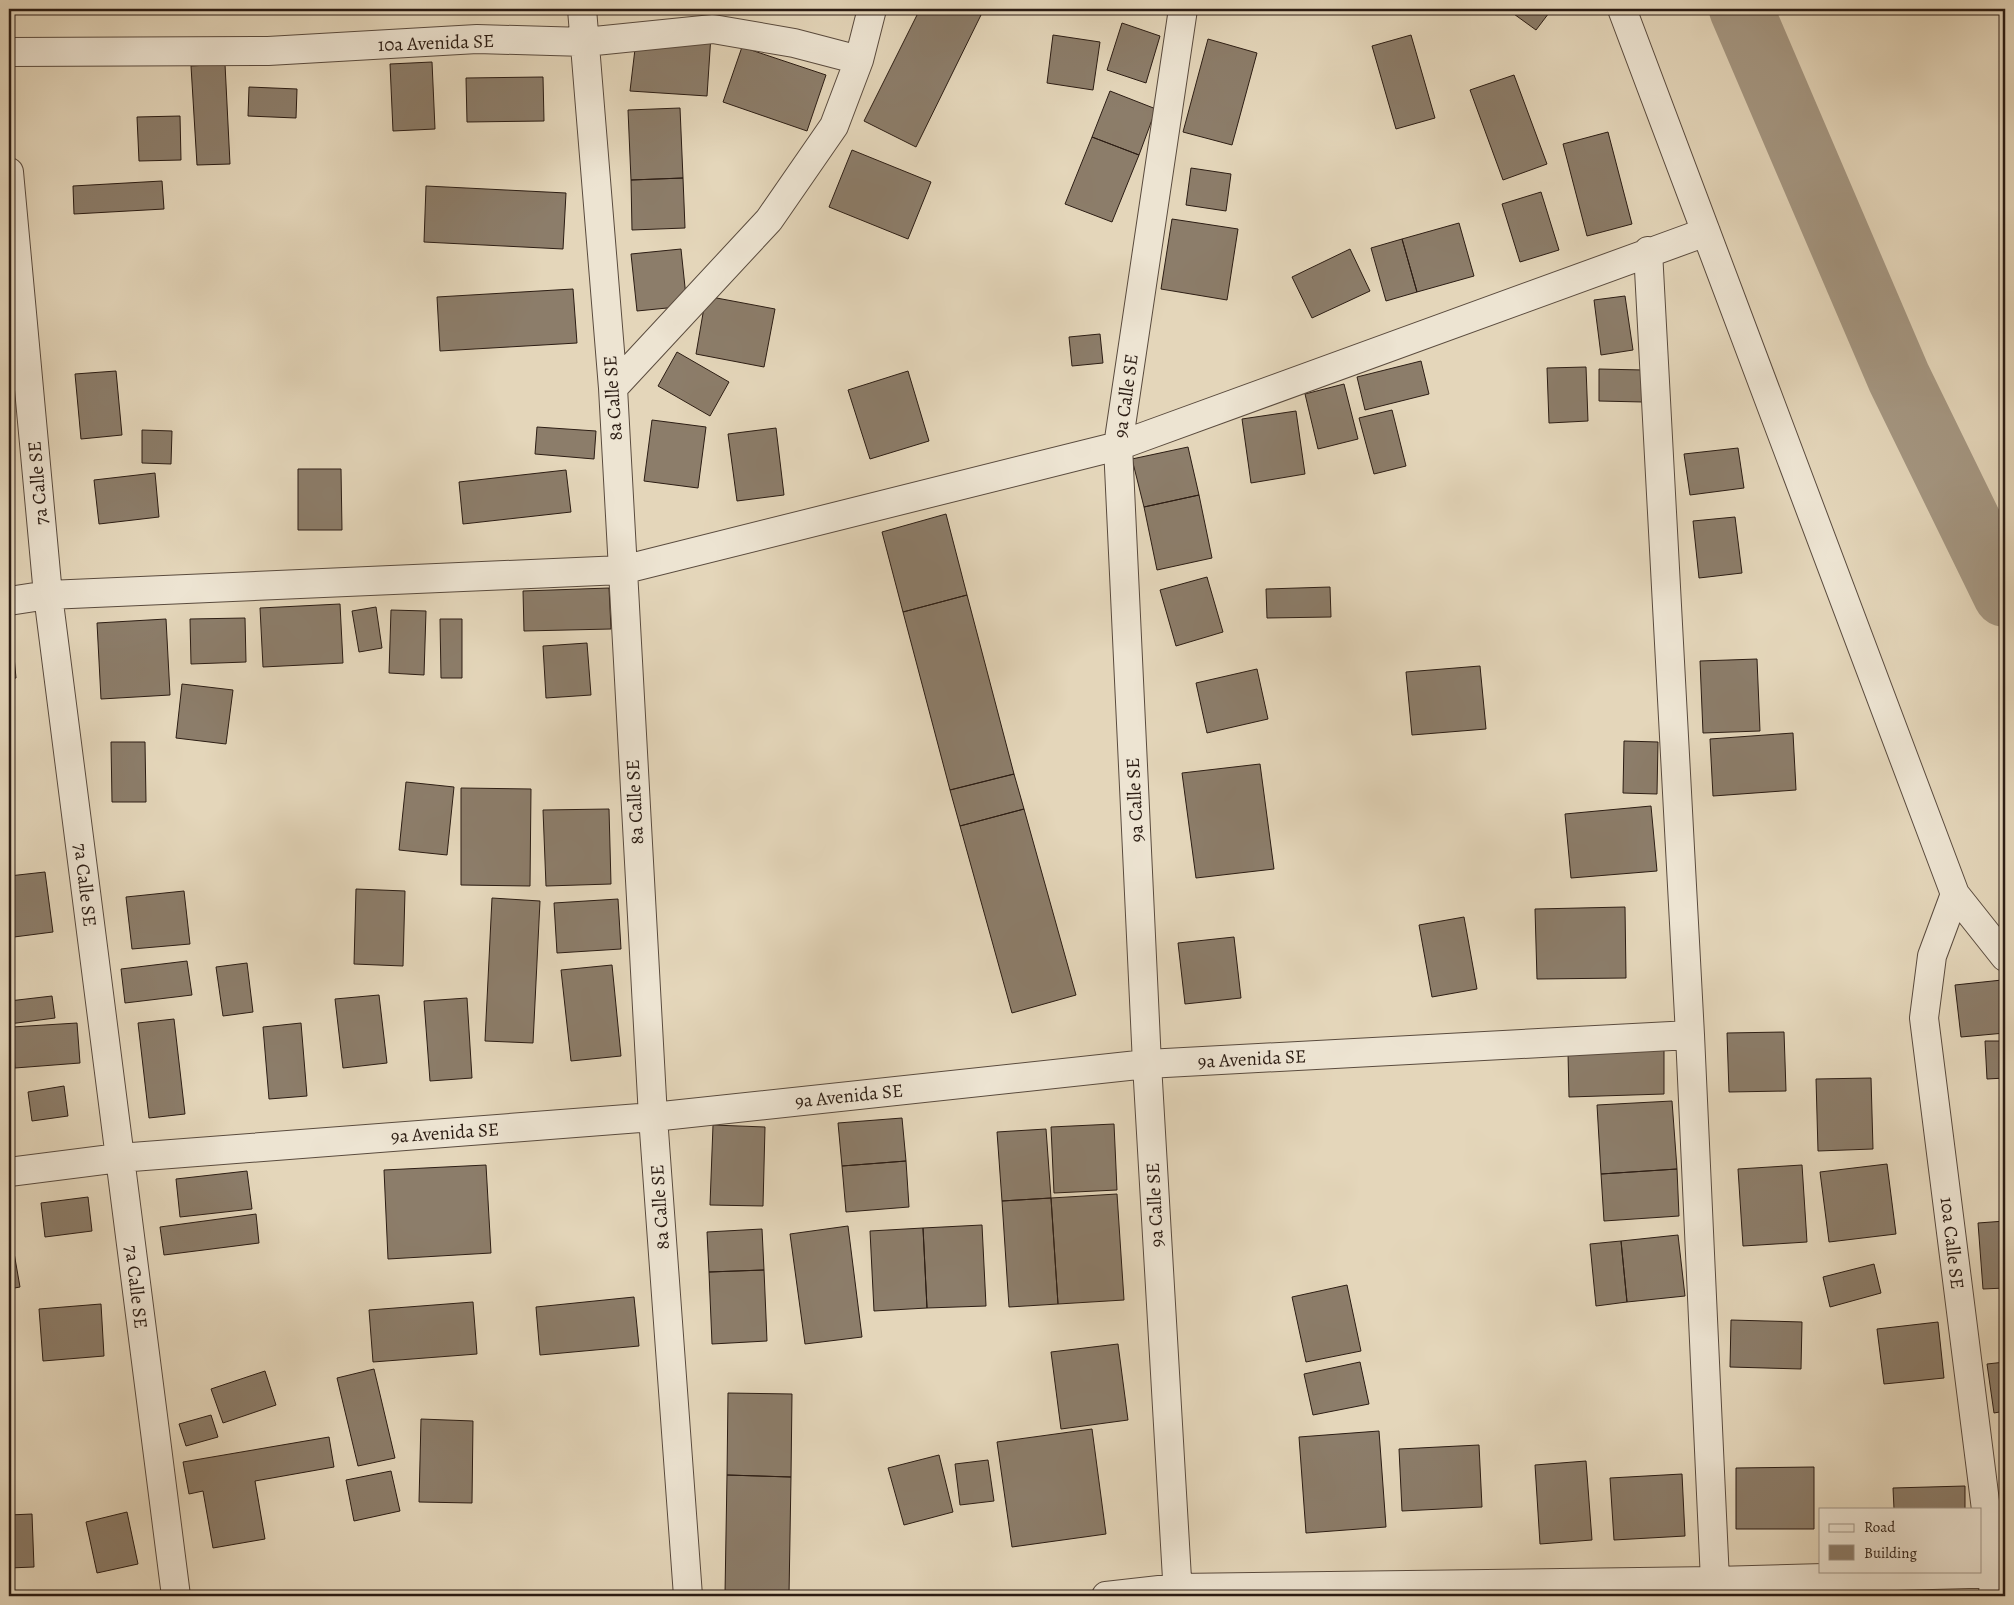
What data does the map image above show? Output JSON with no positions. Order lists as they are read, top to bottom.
{
  "streets": {
    "street": [
      "10a Avenida SE",
      "9a Calle SE",
      "8a Calle SE",
      "7a Calle SE",
      "9a Avenida SE",
      "10a Calle SE"
    ]
  },
  "crossings": [
    ["10a Avenida SE", "8a Calle SE"],
    ["9a Calle SE", "9a Avenida SE"],
    ["8a Calle SE", "9a Avenida SE"],
    ["7a Calle SE", "9a Avenida SE"]
  ],
  "legend": ["Road", "Building"]
}
